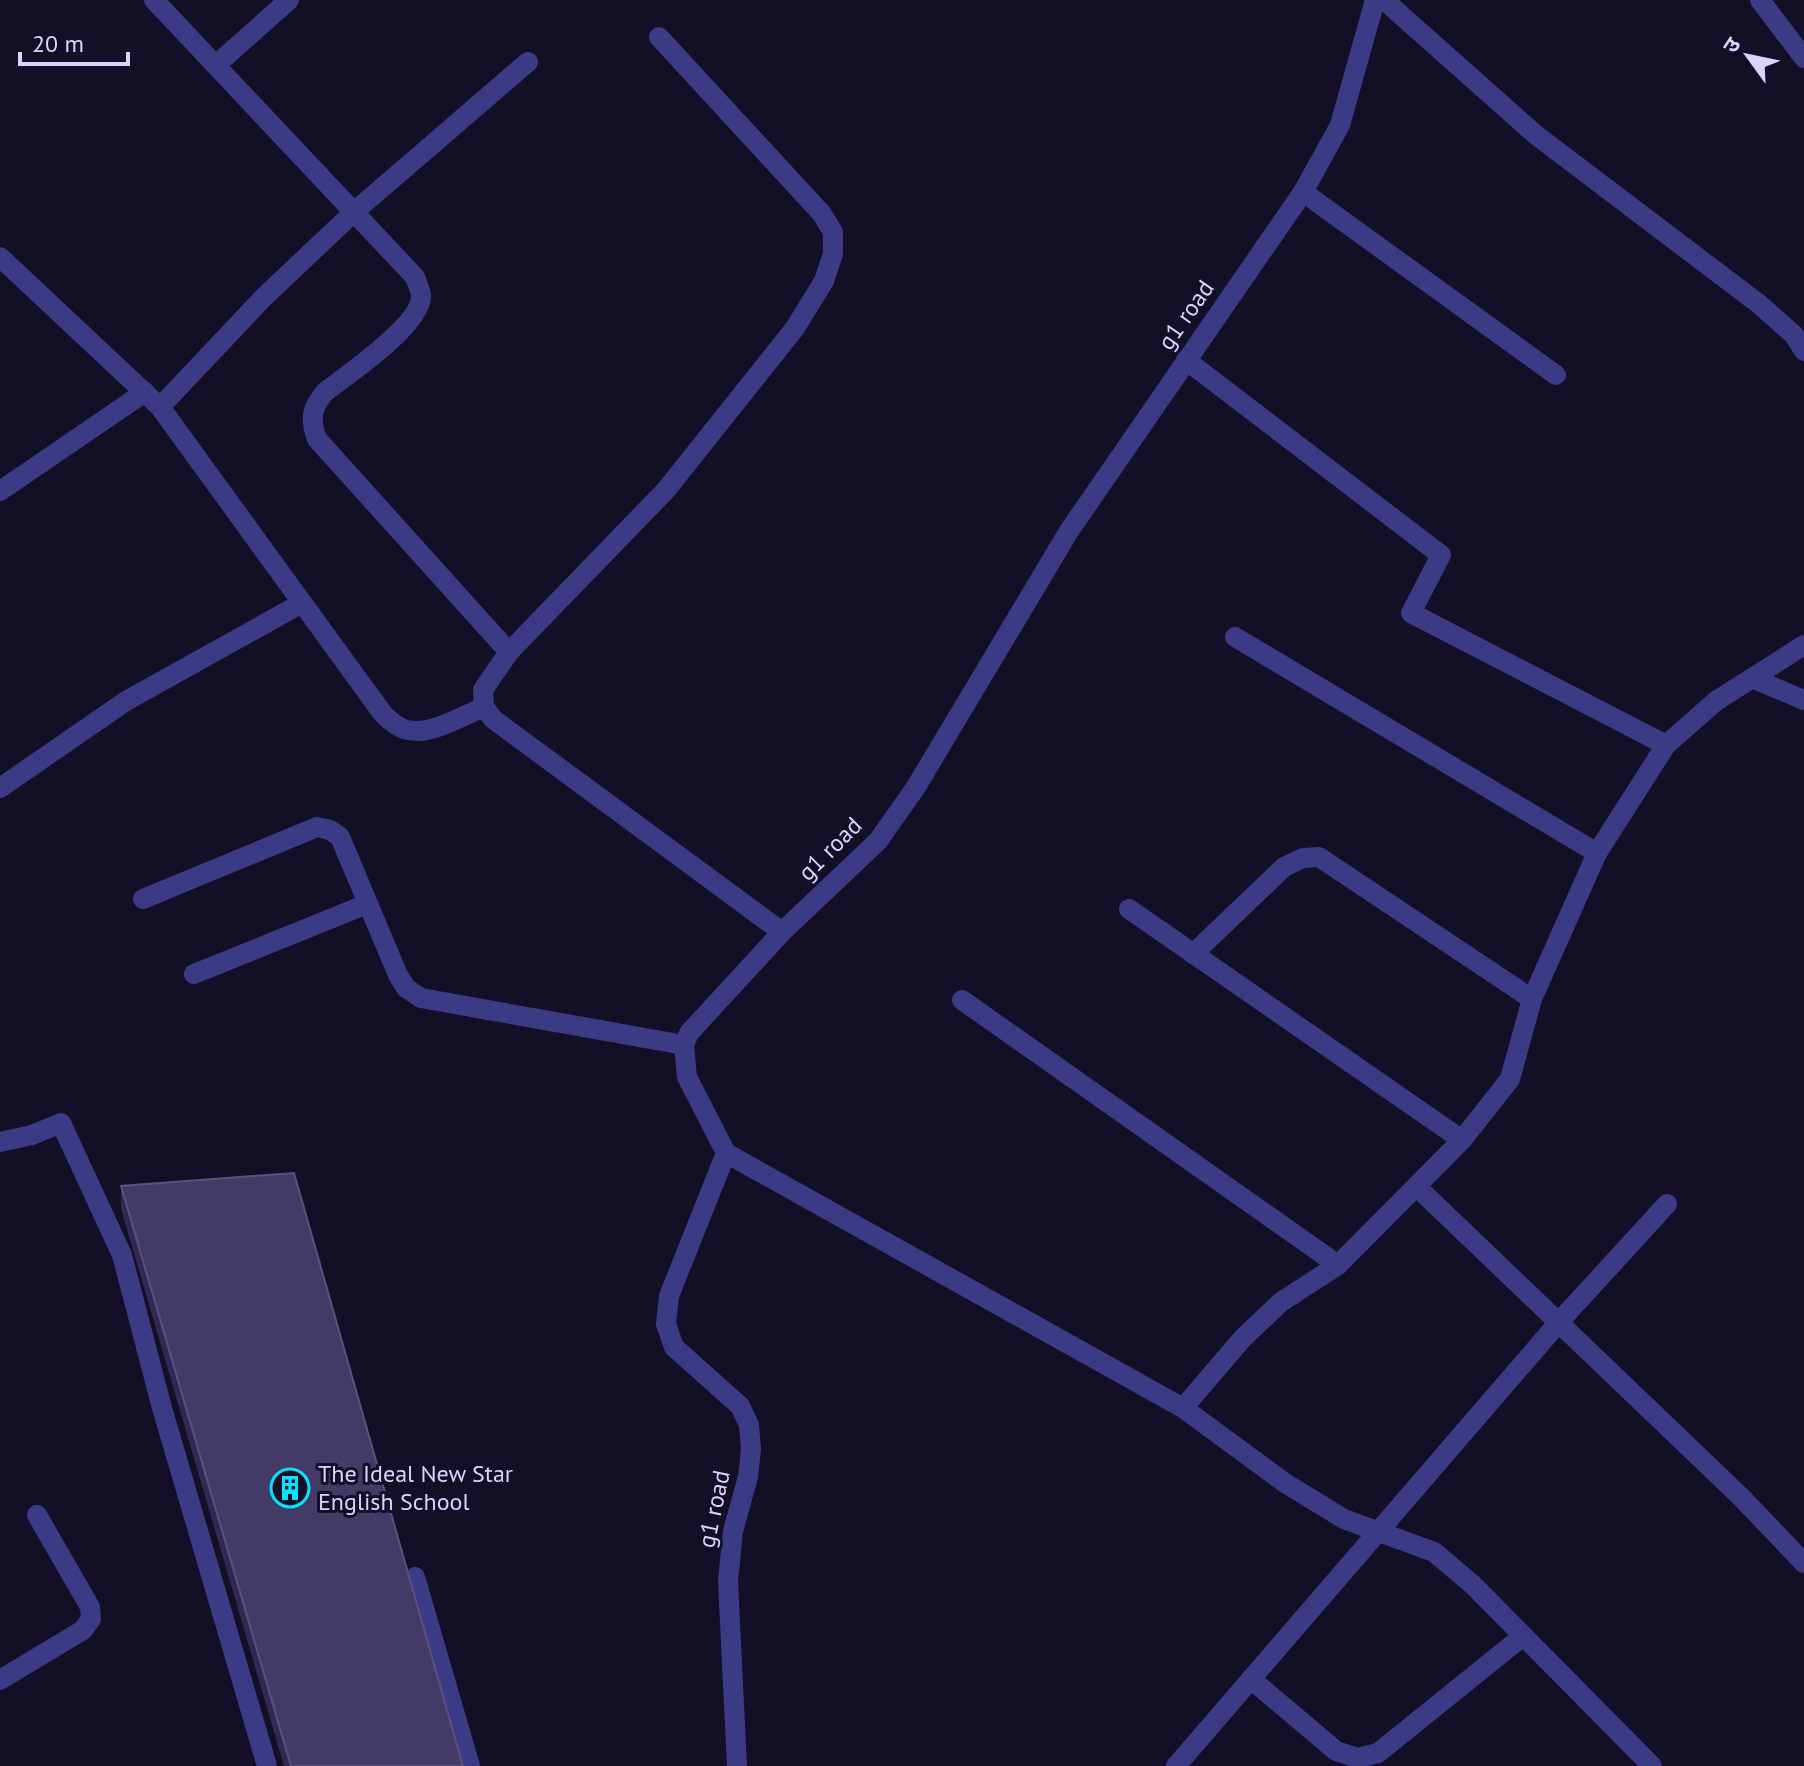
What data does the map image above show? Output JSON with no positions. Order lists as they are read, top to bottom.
{
  "streets": {
    "street": ["g1 road"]
  },
  "places": {
    "building": ["The Ideal New Star English School"]
  },
  "scale_bar": "20 m",
  "north": "top left"
}
